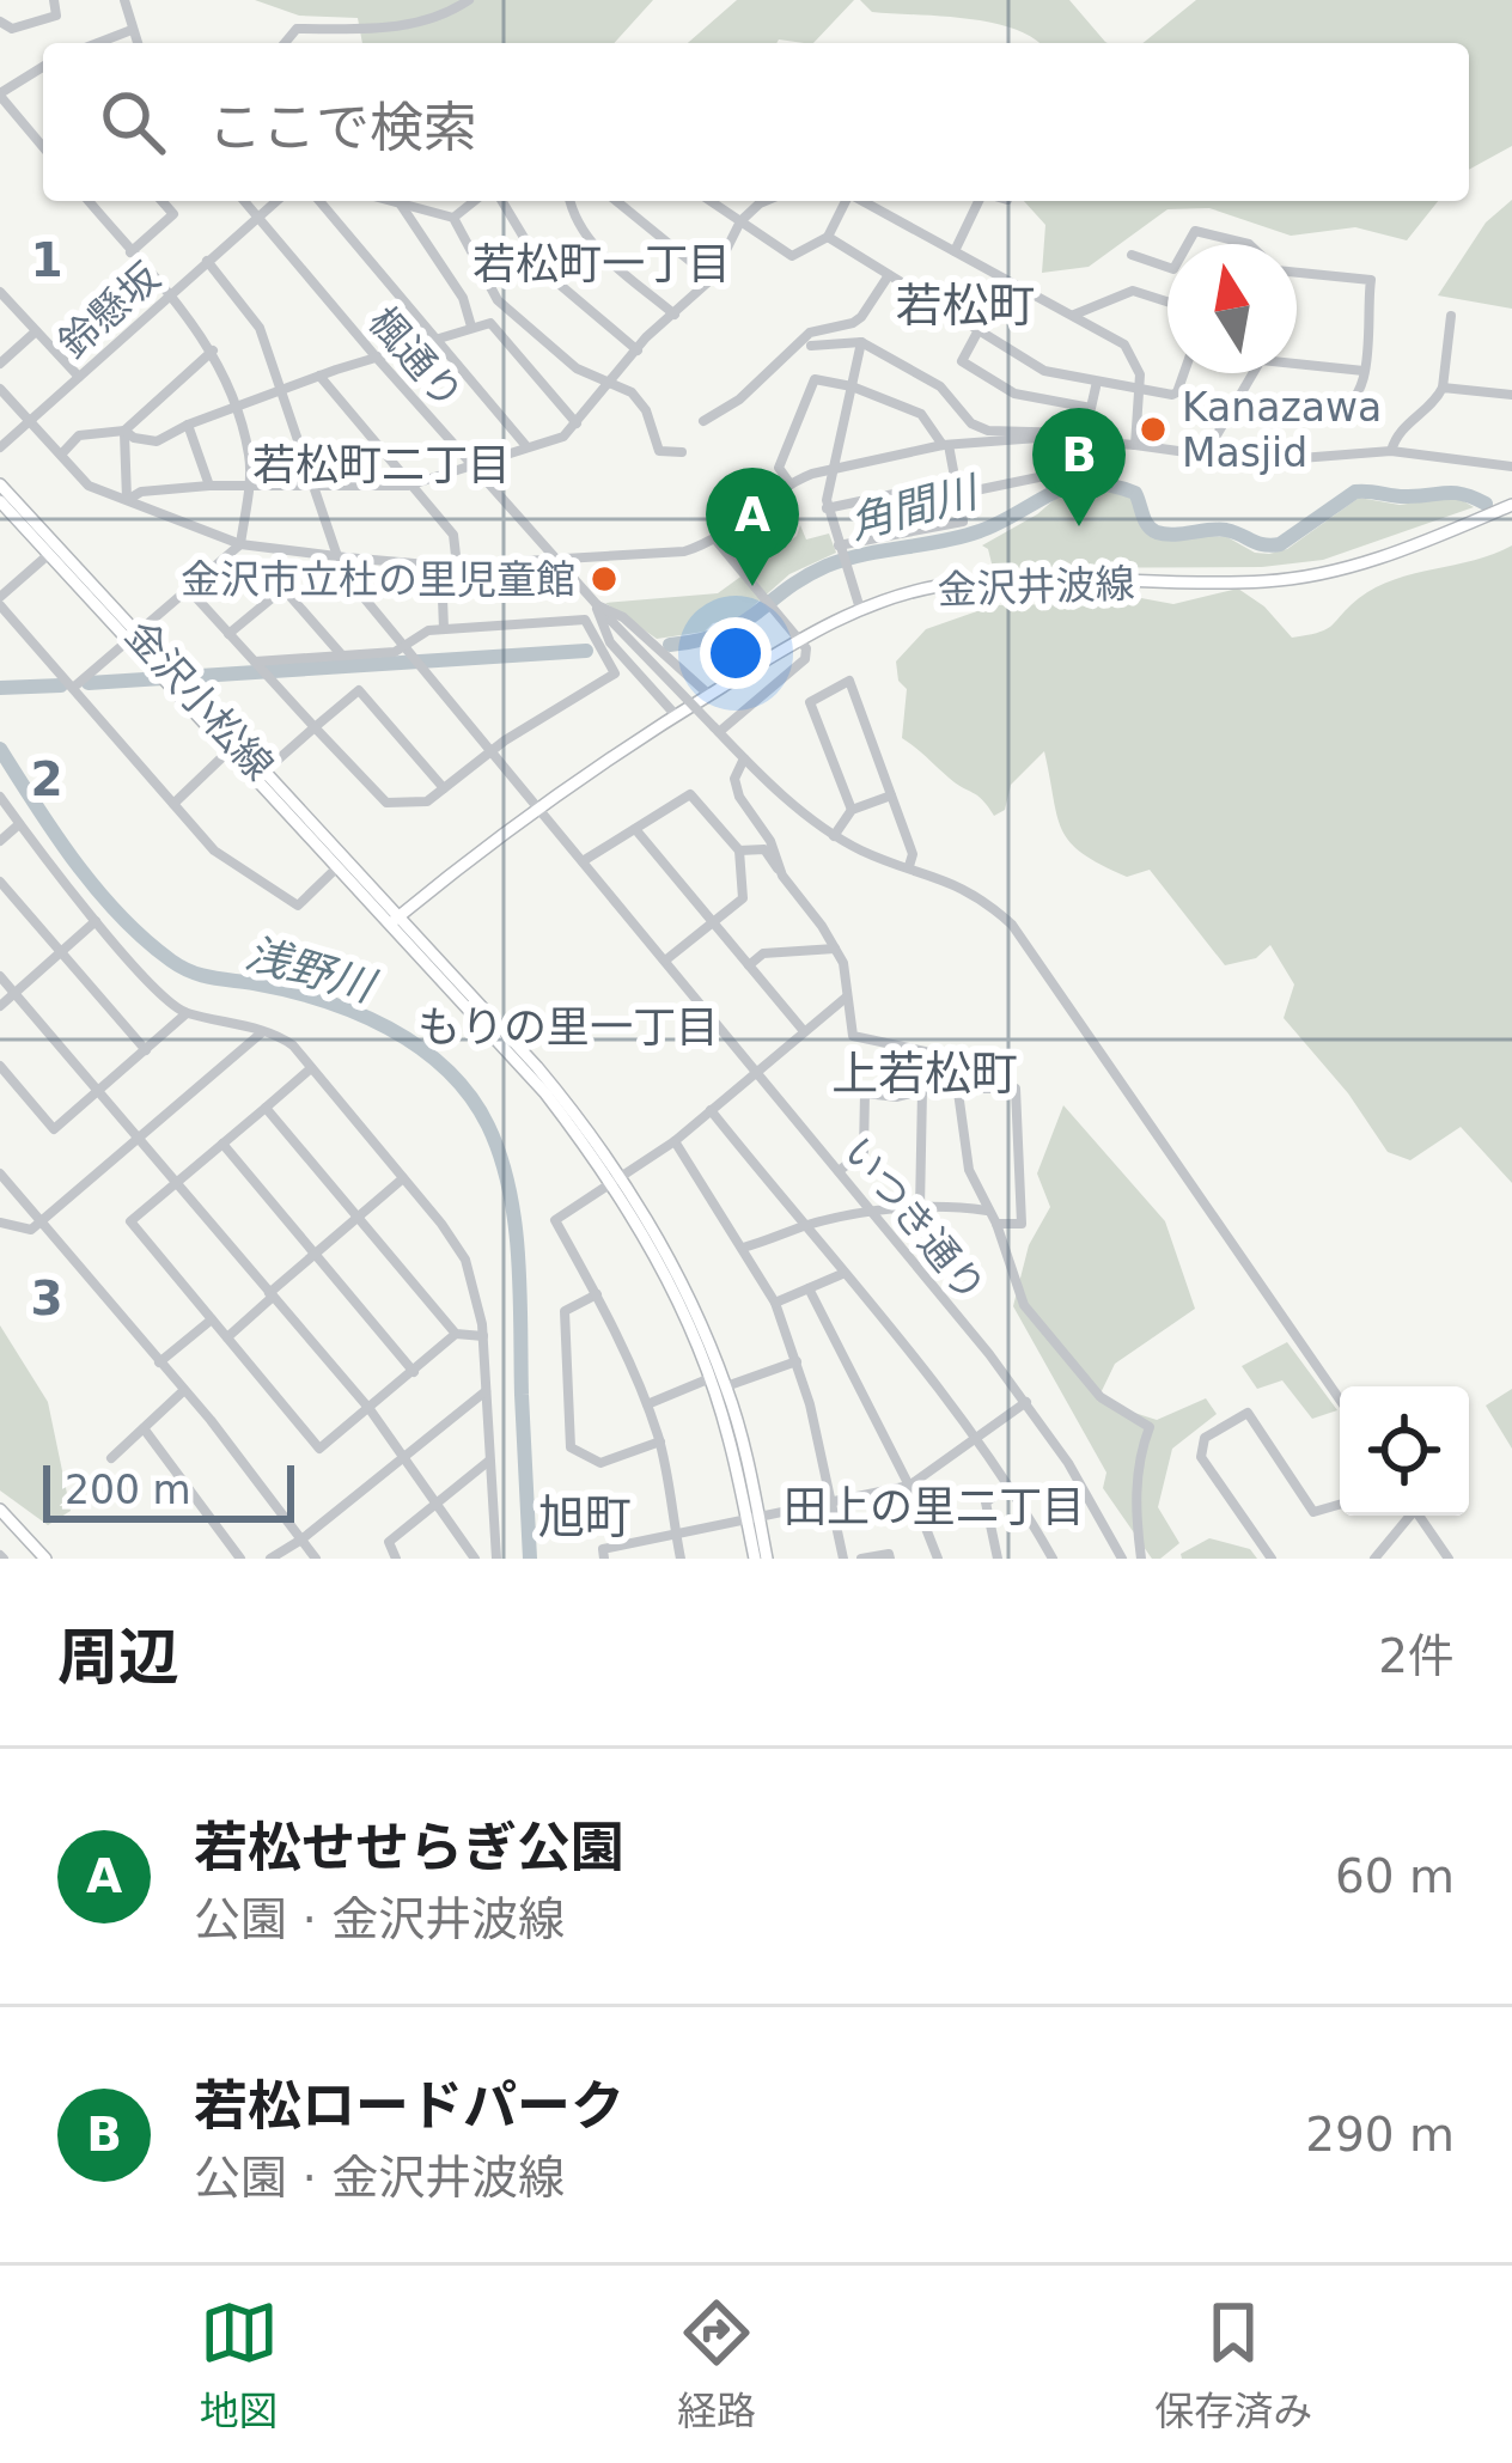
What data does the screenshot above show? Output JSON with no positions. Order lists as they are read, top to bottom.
{
  "streets": {
    "main road": ["金沢井波線", "金沢小松線"],
    "street": ["鈴懸坂", "楓通り", "いつき通り"]
  },
  "crossings": [
    ["鈴懸坂", "楓通り"],
    ["金沢井波線", "金沢小松線"],
    ["金沢井波線", "いつき通り"]
  ],
  "districts": [
    "若松町一丁目",
    "若松町",
    "若松町二丁目",
    "もりの里一丁目",
    "上若松町",
    "田上の里二丁目",
    "旭町"
  ],
  "water": ["角間川", "浅野川"],
  "places": ["Kanazawa Masjid", "金沢市立杜の里児童館"],
  "scale_bar": "200 m",
  "north": "top",
  "page": {
    "search": "ここで検索",
    "pins": ["B", "A"],
    "scale": "200 m",
    "heading": ["周辺", "2件"],
    "list": [
      {
        "mark": "A",
        "name": "若松せせらぎ公園",
        "note": "公園 · 金沢井波線",
        "value": "60 m"
      },
      {
        "mark": "B",
        "name": "若松ロードパーク",
        "note": "公園 · 金沢井波線",
        "value": "290 m"
      }
    ],
    "nav": ["地図", "経路", "保存済み"]
  },
  "grid": {
    "rows": ["1", "2", "3"]
  }
}
